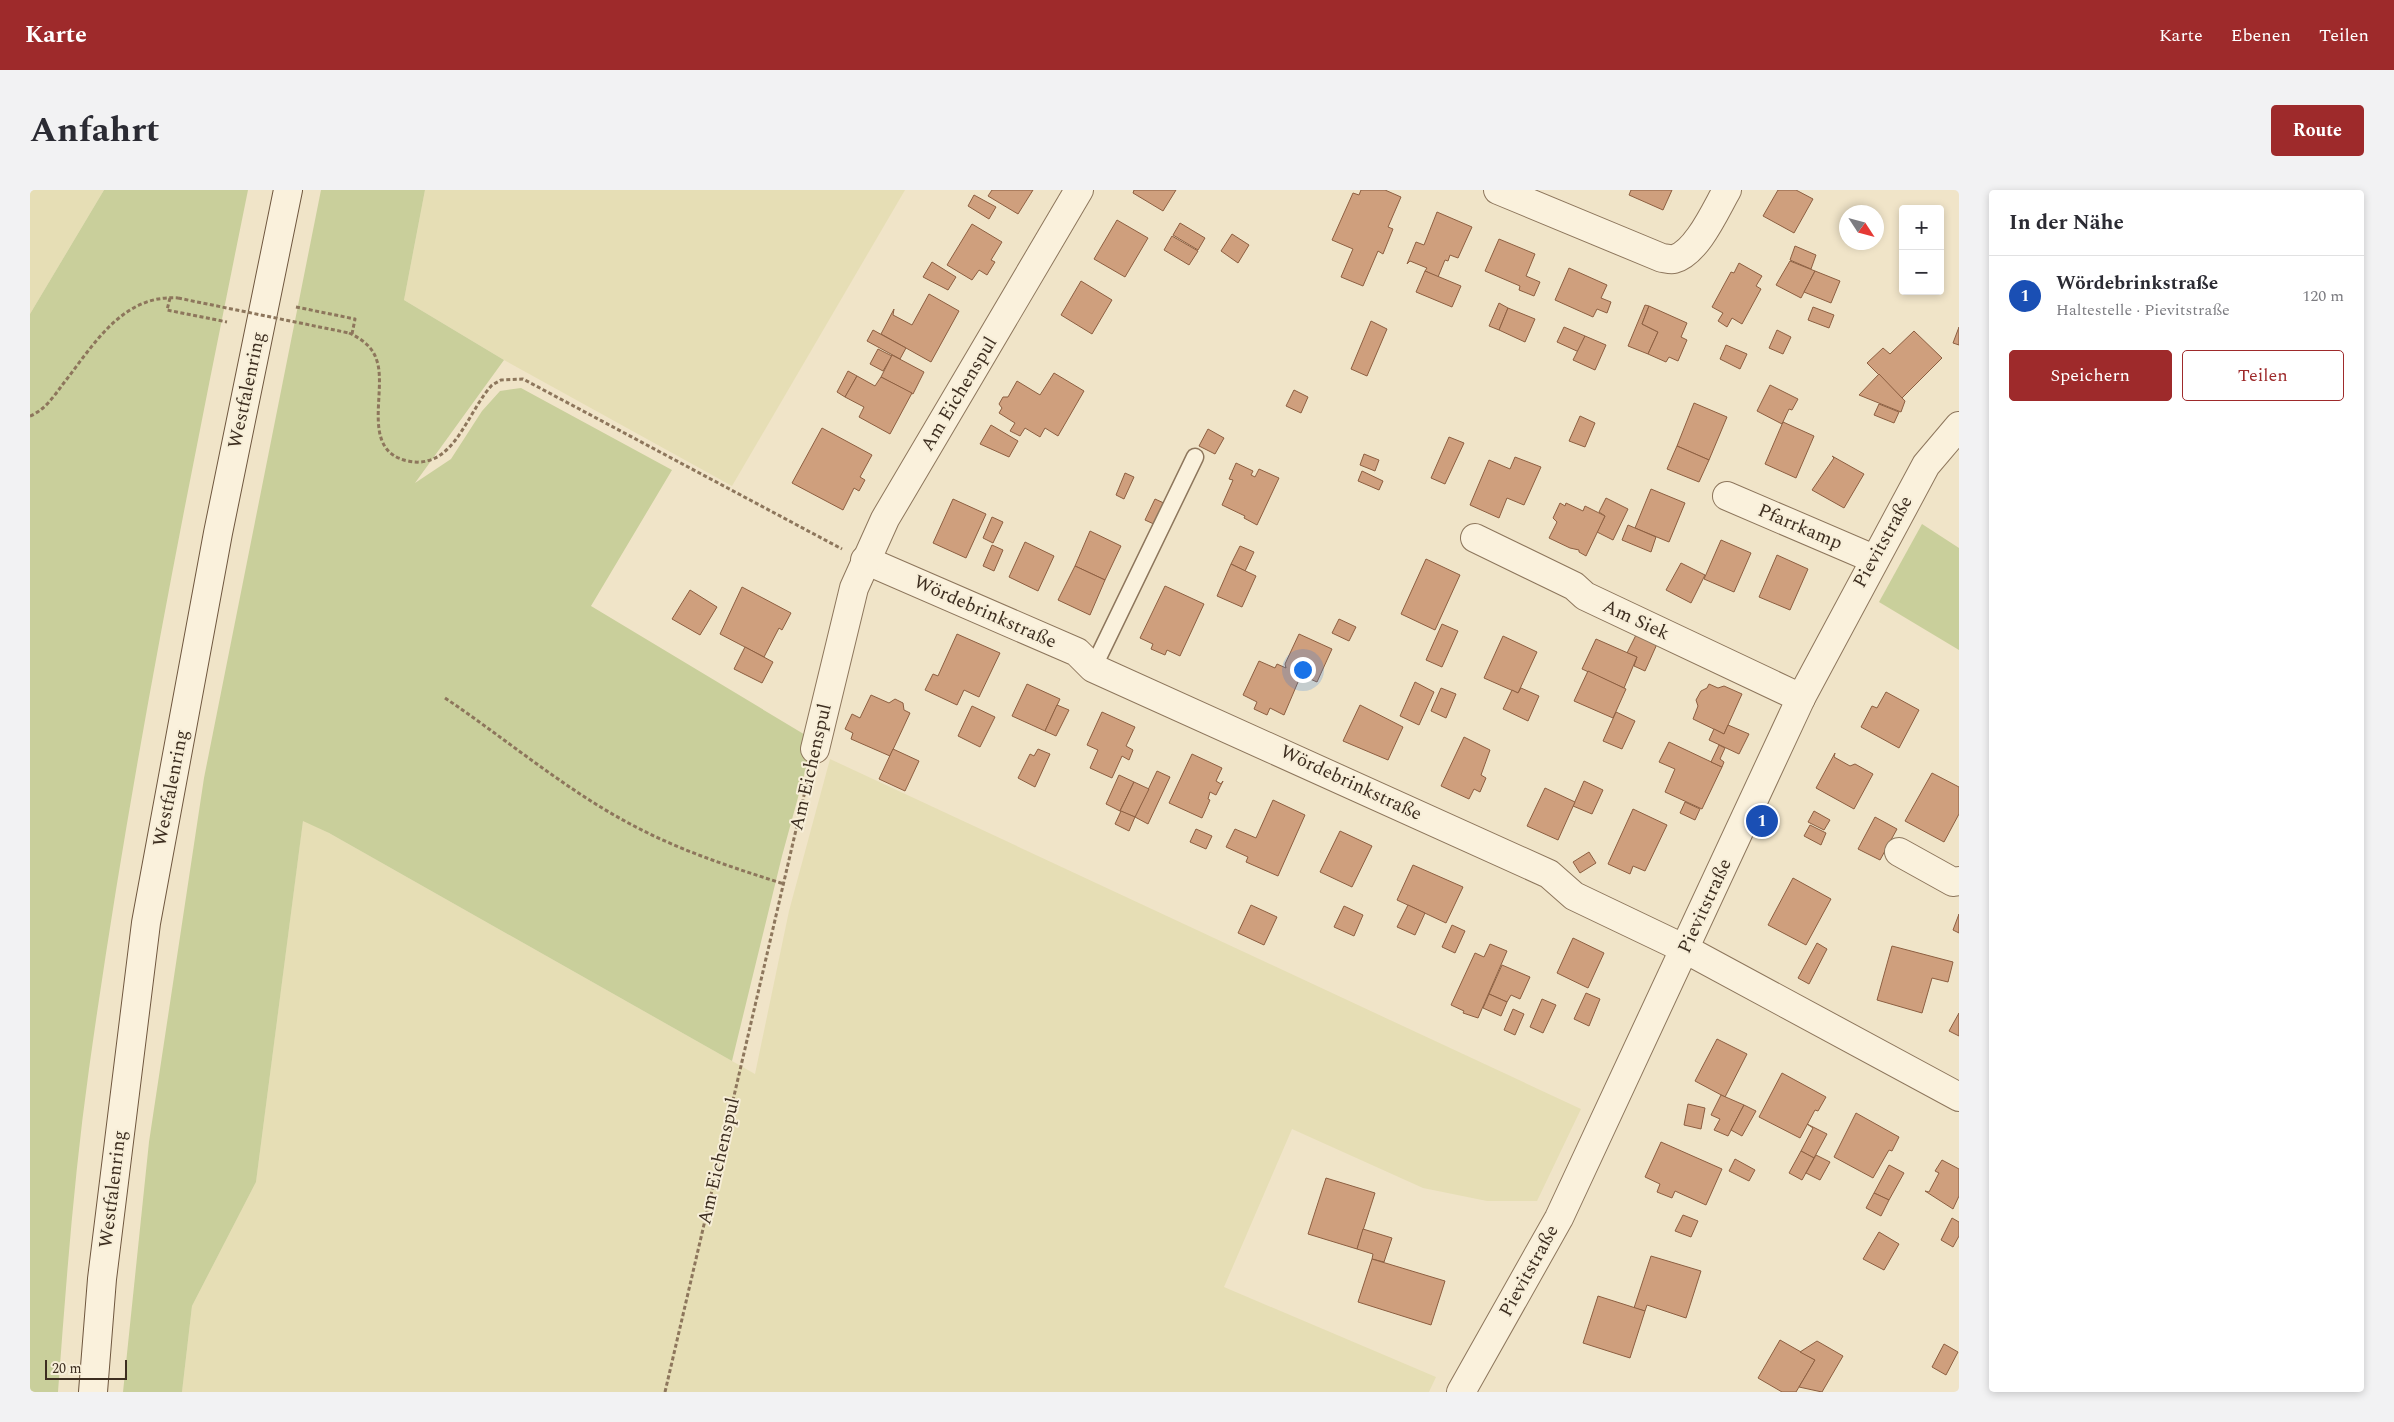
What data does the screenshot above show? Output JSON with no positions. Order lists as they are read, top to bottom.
{
  "streets": {
    "street": [
      "Westfalenring",
      "Am Eichenspul",
      "Pfarrkamp",
      "Pievitstraße",
      "Wördebrinkstraße",
      "Am Siek"
    ]
  },
  "crossings": [
    ["Am Eichenspul", "Wördebrinkstraße"],
    ["Pfarrkamp", "Pievitstraße"],
    ["Pievitstraße", "Wördebrinkstraße"],
    ["Pievitstraße", "Am Siek"]
  ],
  "scale_bar": "20 m",
  "north": "bottom right",
  "page": {
    "header": "Karte",
    "nav": ["Karte", "Ebenen", "Teilen"],
    "title": "Anfahrt",
    "buttons": [
      "Route",
      ["Speichern", "Teilen"]
    ],
    "heading": "In der Nähe",
    "map_buttons": ["+", "−"],
    "list": [
      {
        "mark": "1",
        "name": "Wördebrinkstraße",
        "note": "Haltestelle · Pievitstraße",
        "value": "120 m"
      }
    ],
    "pins": "1",
    "scale": "20 m"
  }
}
